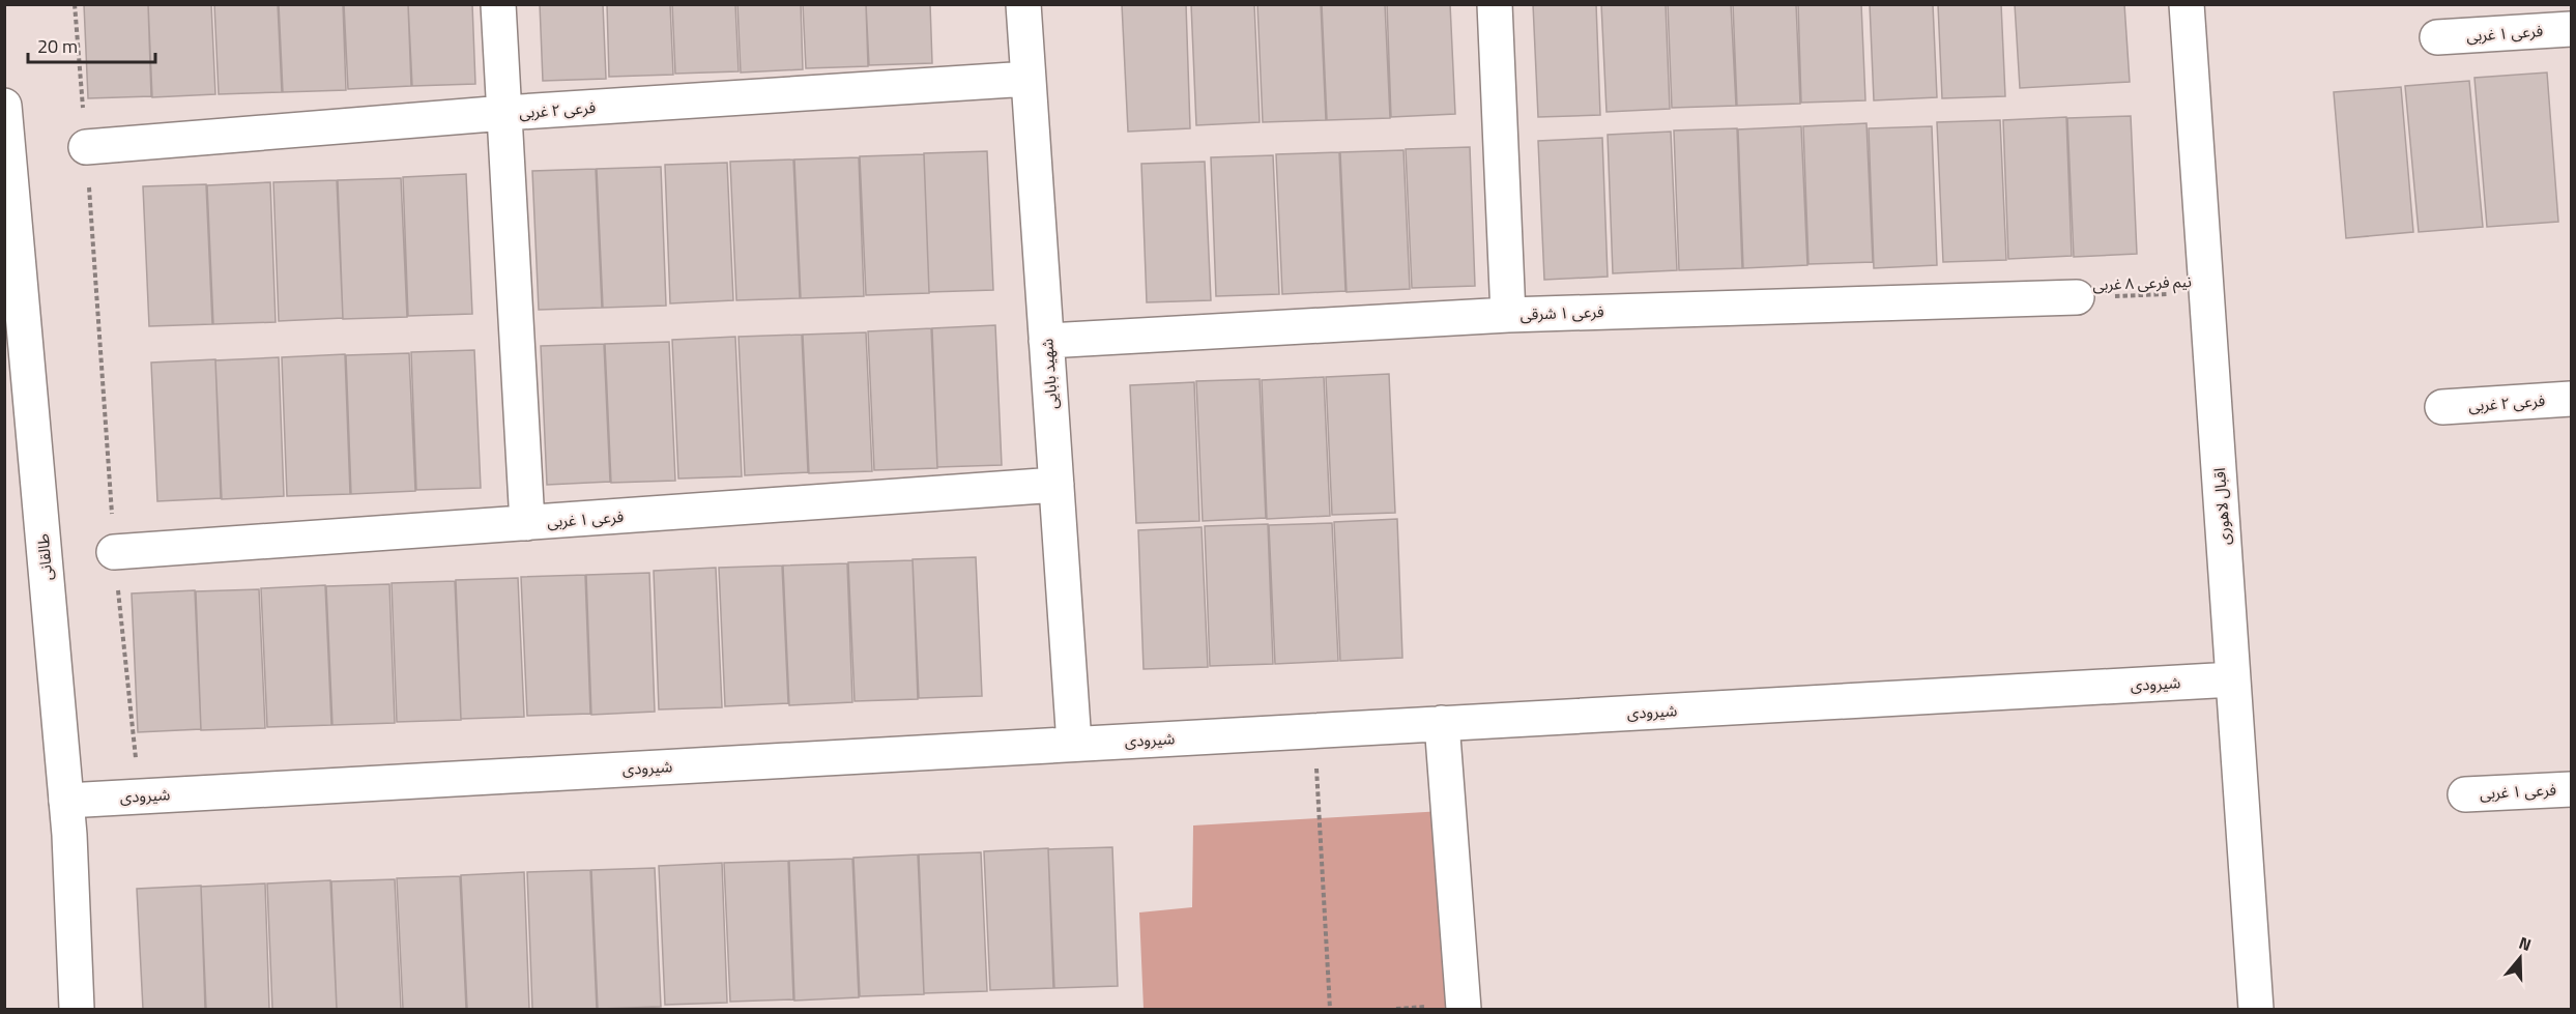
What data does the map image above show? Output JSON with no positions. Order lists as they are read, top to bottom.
{
  "streets": {
    "street": [
      "فرعی ۱ غربی",
      "فرعی ۲ غربی",
      "فرعی ۱ شرقی",
      "شهید بابایی",
      "اقبال لاهوری",
      "طالقانی",
      "شیرودی"
    ],
    "path": ["نیم فرعی ۸ غربی"]
  },
  "crossings": [
    ["فرعی ۱ غربی", "شهید بابایی"],
    ["فرعی ۲ غربی", "شهید بابایی"],
    ["نیم فرعی ۸ غربی", "فرعی ۱ شرقی"],
    ["نیم فرعی ۸ غربی", "اقبال لاهوری"],
    ["فرعی ۱ شرقی", "شهید بابایی"],
    ["شهید بابایی", "شیرودی"],
    ["اقبال لاهوری", "شیرودی"],
    ["طالقانی", "شیرودی"]
  ],
  "scale_bar": "20 m",
  "north": "top"
}
